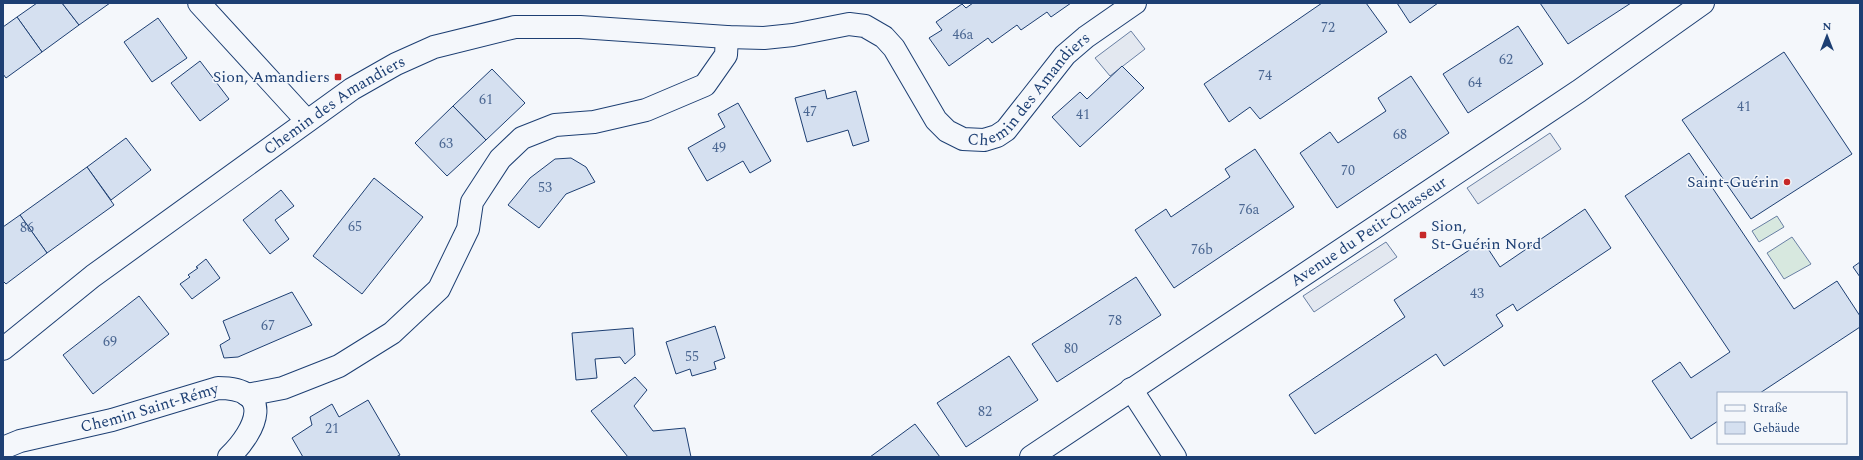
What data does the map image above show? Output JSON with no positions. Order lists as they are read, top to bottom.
{
  "streets": {
    "street": ["Chemin des Amandiers", "Avenue du Petit-Chasseur", "Chemin Saint-Rémy"]
  },
  "places": {
    "transit": ["Sion, Amandiers", "Sion, St-Guérin Nord"],
    "other": ["Saint-Guérin"]
  },
  "house_numbers": [
    "72",
    "46a",
    "62",
    "74",
    "64",
    "61",
    "41",
    "47",
    "41",
    "68",
    "63",
    "49",
    "70",
    "53",
    "76a",
    "65",
    "86",
    "76b",
    "43",
    "78",
    "67",
    "69",
    "80",
    "55",
    "82",
    "21"
  ],
  "legend": ["Straße", "Gebäude"],
  "north": "top"
}
